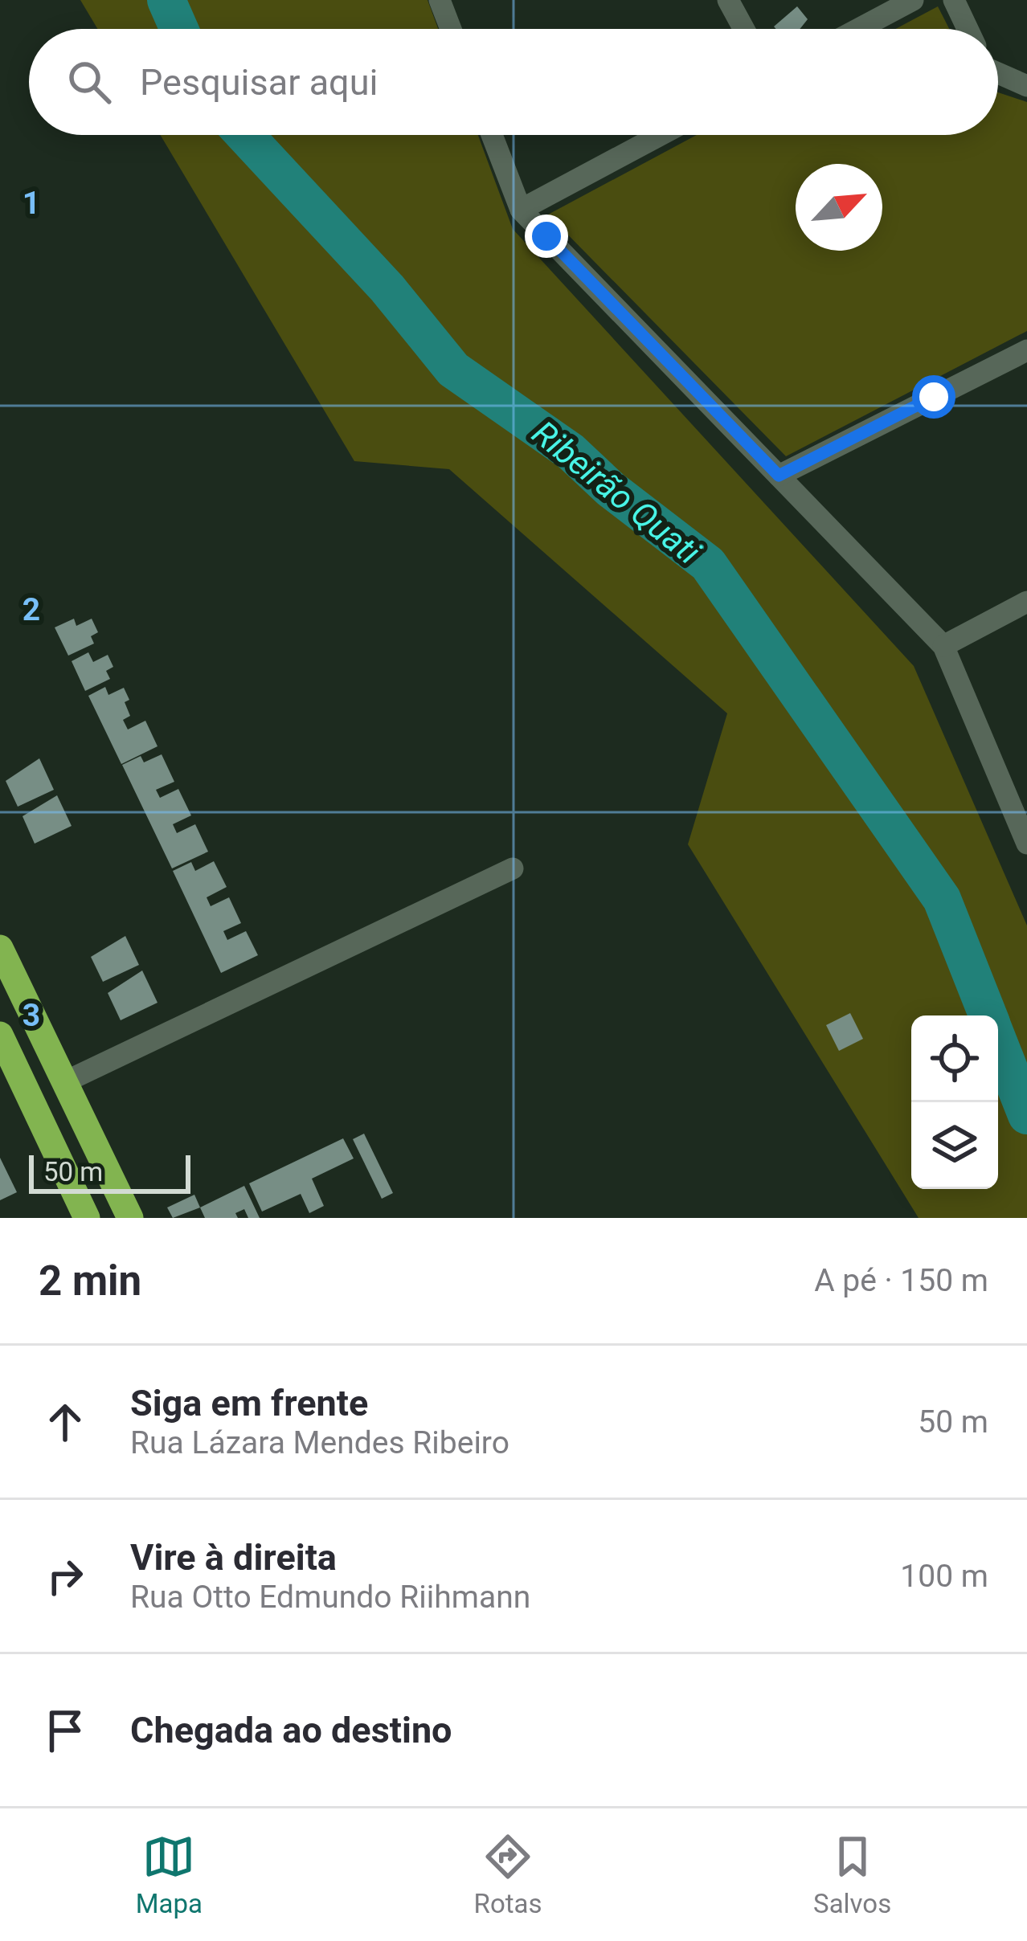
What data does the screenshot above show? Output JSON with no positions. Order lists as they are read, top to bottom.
{
  "water": ["Ribeirão Quati"],
  "scale_bar": "50 m",
  "north": "top right",
  "page": {
    "search": "Pesquisar aqui",
    "scale": "50 m",
    "heading": ["2 min", "A pé · 150 m"],
    "list": [
      ["Siga em frente", "Rua Lázara Mendes Ribeiro", "50 m"],
      ["Vire à direita", "Rua Otto Edmundo Riihmann", "100 m"],
      "Chegada ao destino"
    ],
    "nav": ["Mapa", "Rotas", "Salvos"]
  },
  "grid": {
    "rows": ["1", "2", "3"]
  }
}
